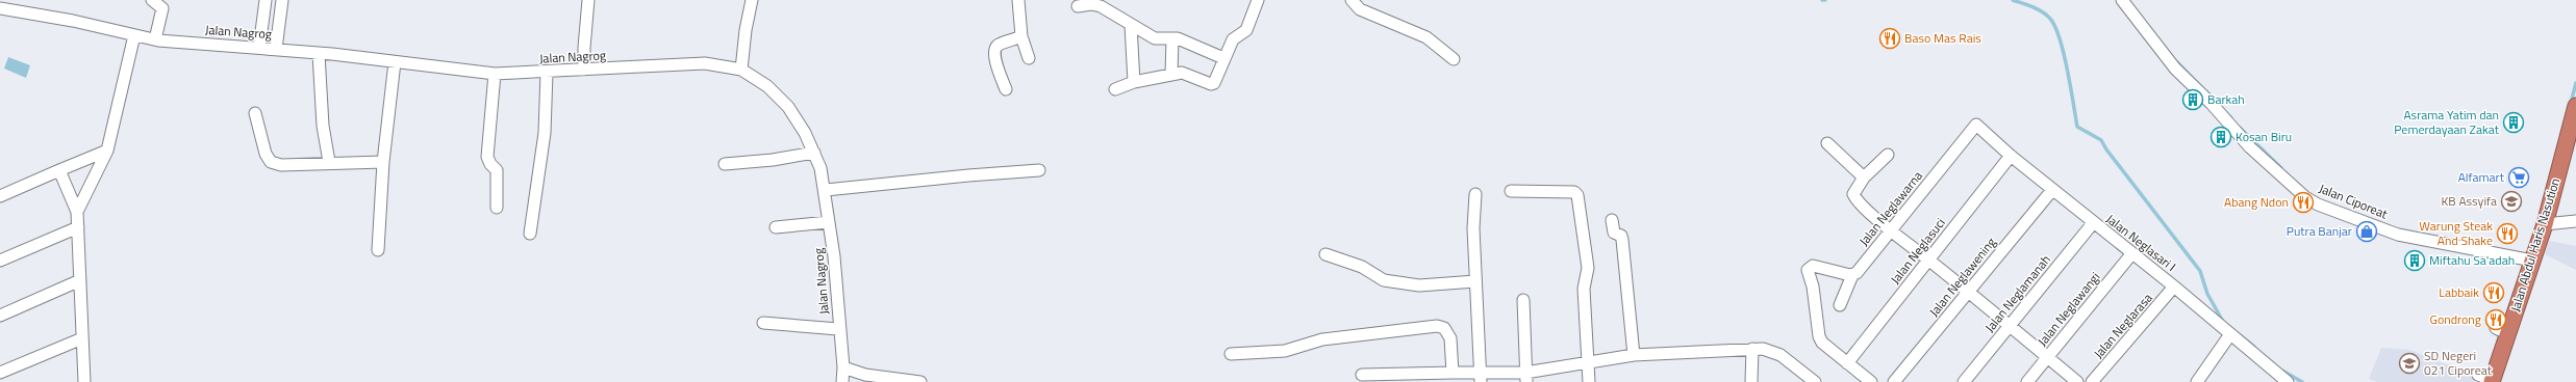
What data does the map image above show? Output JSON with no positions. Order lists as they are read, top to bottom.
{
  "streets": {
    "highway": ["Jalan Abdul Haris Nasution"],
    "street": [
      "Jalan Nagrog",
      "Jalan Ciporeat",
      "Jalan Neglawarna",
      "Jalan Neglasari I",
      "Jalan Neglasuci",
      "Jalan Neglawening",
      "Jalan Neglamanah",
      "Jalan Neglawangi",
      "Jalan Neglarasa"
    ]
  },
  "crossings": [
    ["Jalan Ciporeat", "Jalan Abdul Haris Nasution"],
    ["Jalan Neglawarna", "Jalan Neglasari I"],
    ["Jalan Neglasari I", "Jalan Neglasuci"],
    ["Jalan Neglasari I", "Jalan Neglawening"],
    ["Jalan Neglasari I", "Jalan Neglamanah"],
    ["Jalan Neglasari I", "Jalan Neglawangi"],
    ["Jalan Neglasari I", "Jalan Neglarasa"]
  ],
  "places": {
    "restaurant": [
      "Baso Mas Rais",
      "Abang Ndon",
      "Warung Steak And Shake",
      "Labbaik",
      "Gondrong"
    ],
    "building": [
      "Barkah",
      "Asrama Yatim dan Pemerdayaan Zakat",
      "Kosan Biru",
      "Miftahu Sa'adah"
    ],
    "supermarket": ["Alfamart"],
    "school or university": ["KB Assyifa", "SD Negeri 021 Ciporeat"],
    "shop": ["Putra Banjar"]
  }
}
